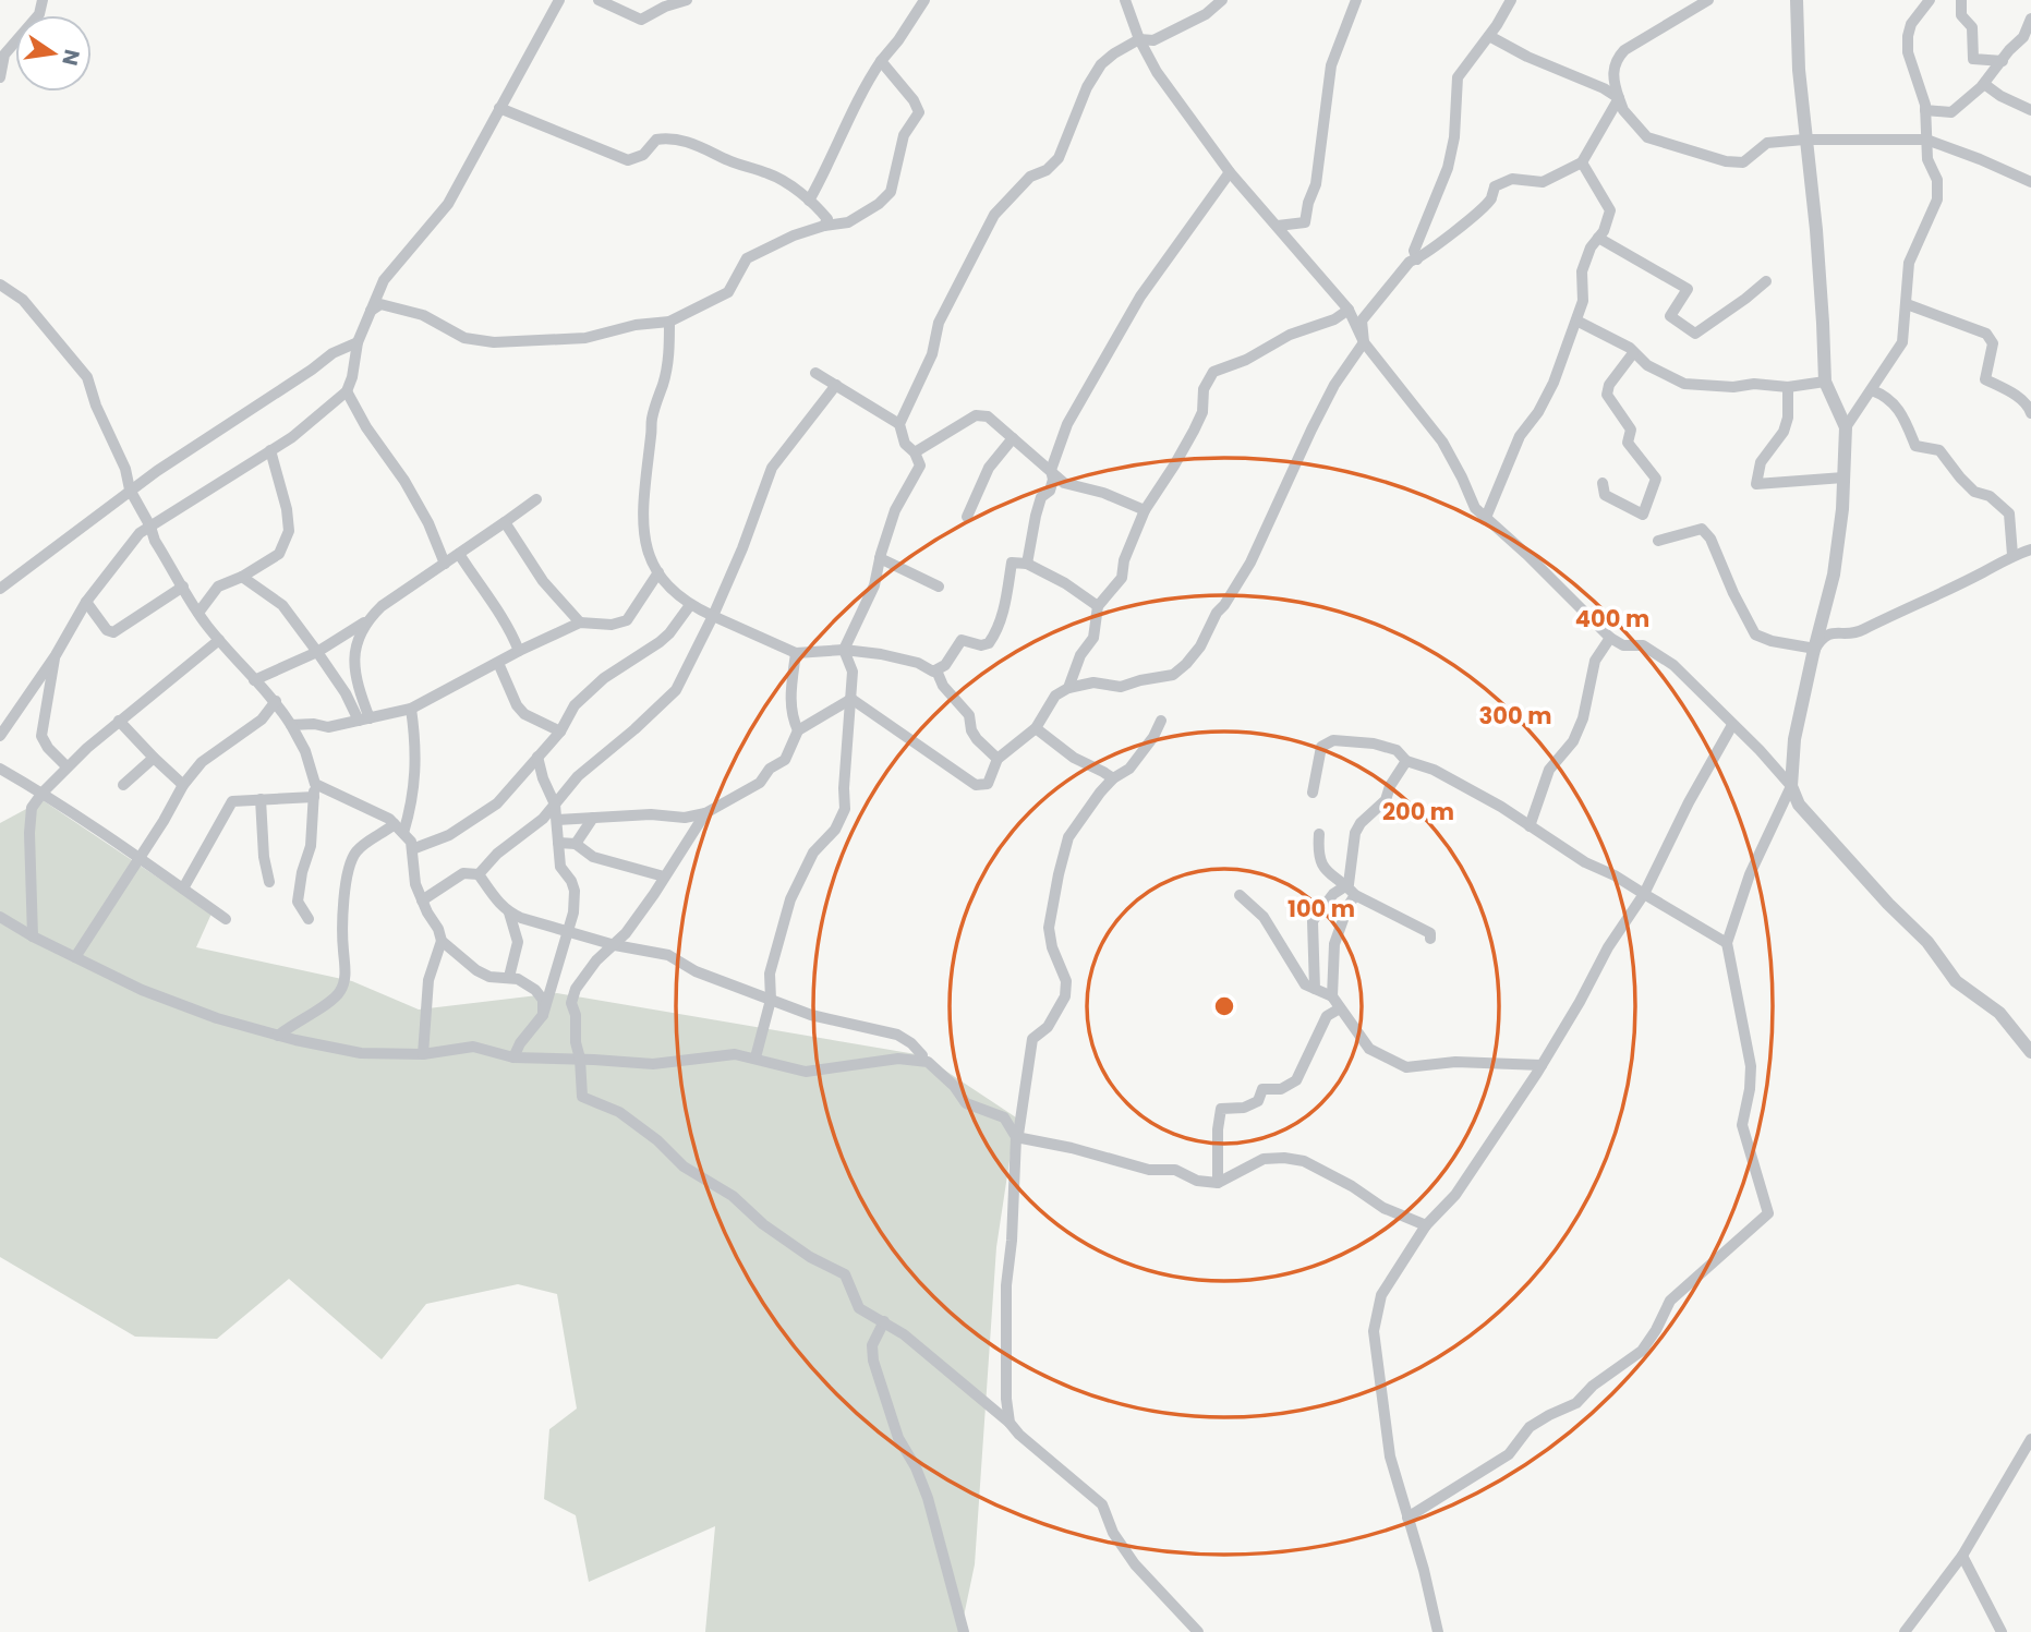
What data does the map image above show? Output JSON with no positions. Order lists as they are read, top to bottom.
{
  "north": "right",
  "rings": [
    "400 m",
    "300 m",
    "200 m",
    "100 m"
  ]
}
